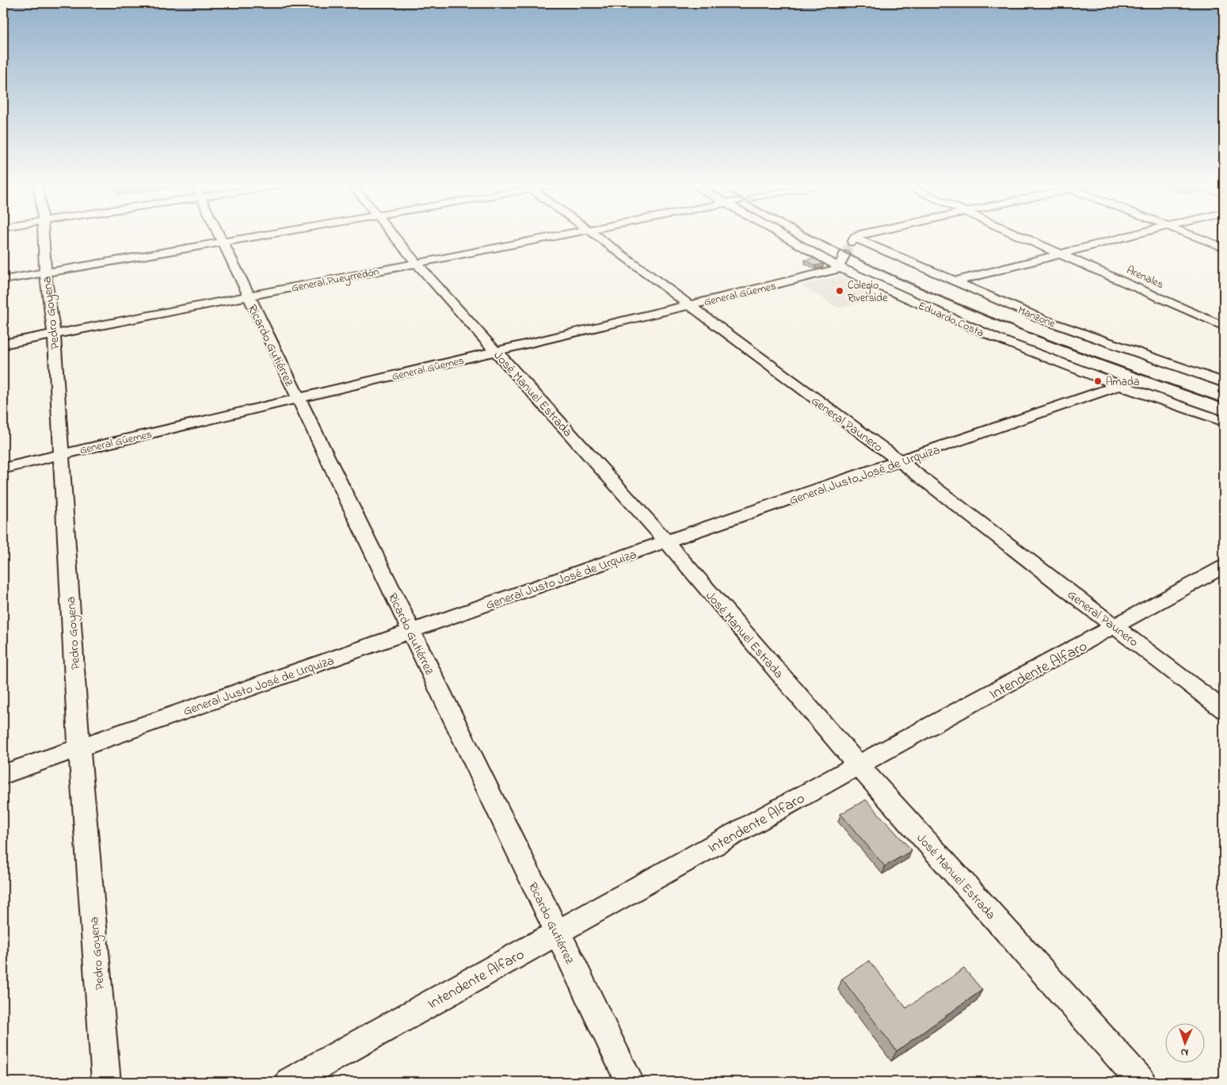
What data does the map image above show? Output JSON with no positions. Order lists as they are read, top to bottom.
{
  "streets": {
    "street": [
      "Arenales",
      "General Pueyrredón",
      "General Güemes",
      "Pedro Goyena",
      "Manzone",
      "Eduardo Costa",
      "Ricardo Gutiérrez",
      "José Manuel Estrada",
      "General Paunero",
      "General Justo José de Urquiza",
      "Intendente Alfaro"
    ]
  },
  "crossings": [
    ["General Pueyrredón", "Pedro Goyena"],
    ["General Pueyrredón", "Ricardo Gutiérrez"],
    ["General Pueyrredón", "José Manuel Estrada"],
    ["General Güemes", "Pedro Goyena"],
    ["General Güemes", "Eduardo Costa"],
    ["General Güemes", "Ricardo Gutiérrez"],
    ["General Güemes", "José Manuel Estrada"],
    ["General Güemes", "General Paunero"],
    ["Pedro Goyena", "General Justo José de Urquiza"],
    ["Eduardo Costa", "General Justo José de Urquiza"],
    ["Ricardo Gutiérrez", "General Justo José de Urquiza"],
    ["Ricardo Gutiérrez", "Intendente Alfaro"],
    ["José Manuel Estrada", "General Justo José de Urquiza"],
    ["José Manuel Estrada", "Intendente Alfaro"],
    ["General Paunero", "General Justo José de Urquiza"],
    ["General Paunero", "Intendente Alfaro"]
  ],
  "places": ["Colegio Riverside", "Amada"],
  "north": "bottom"
}
